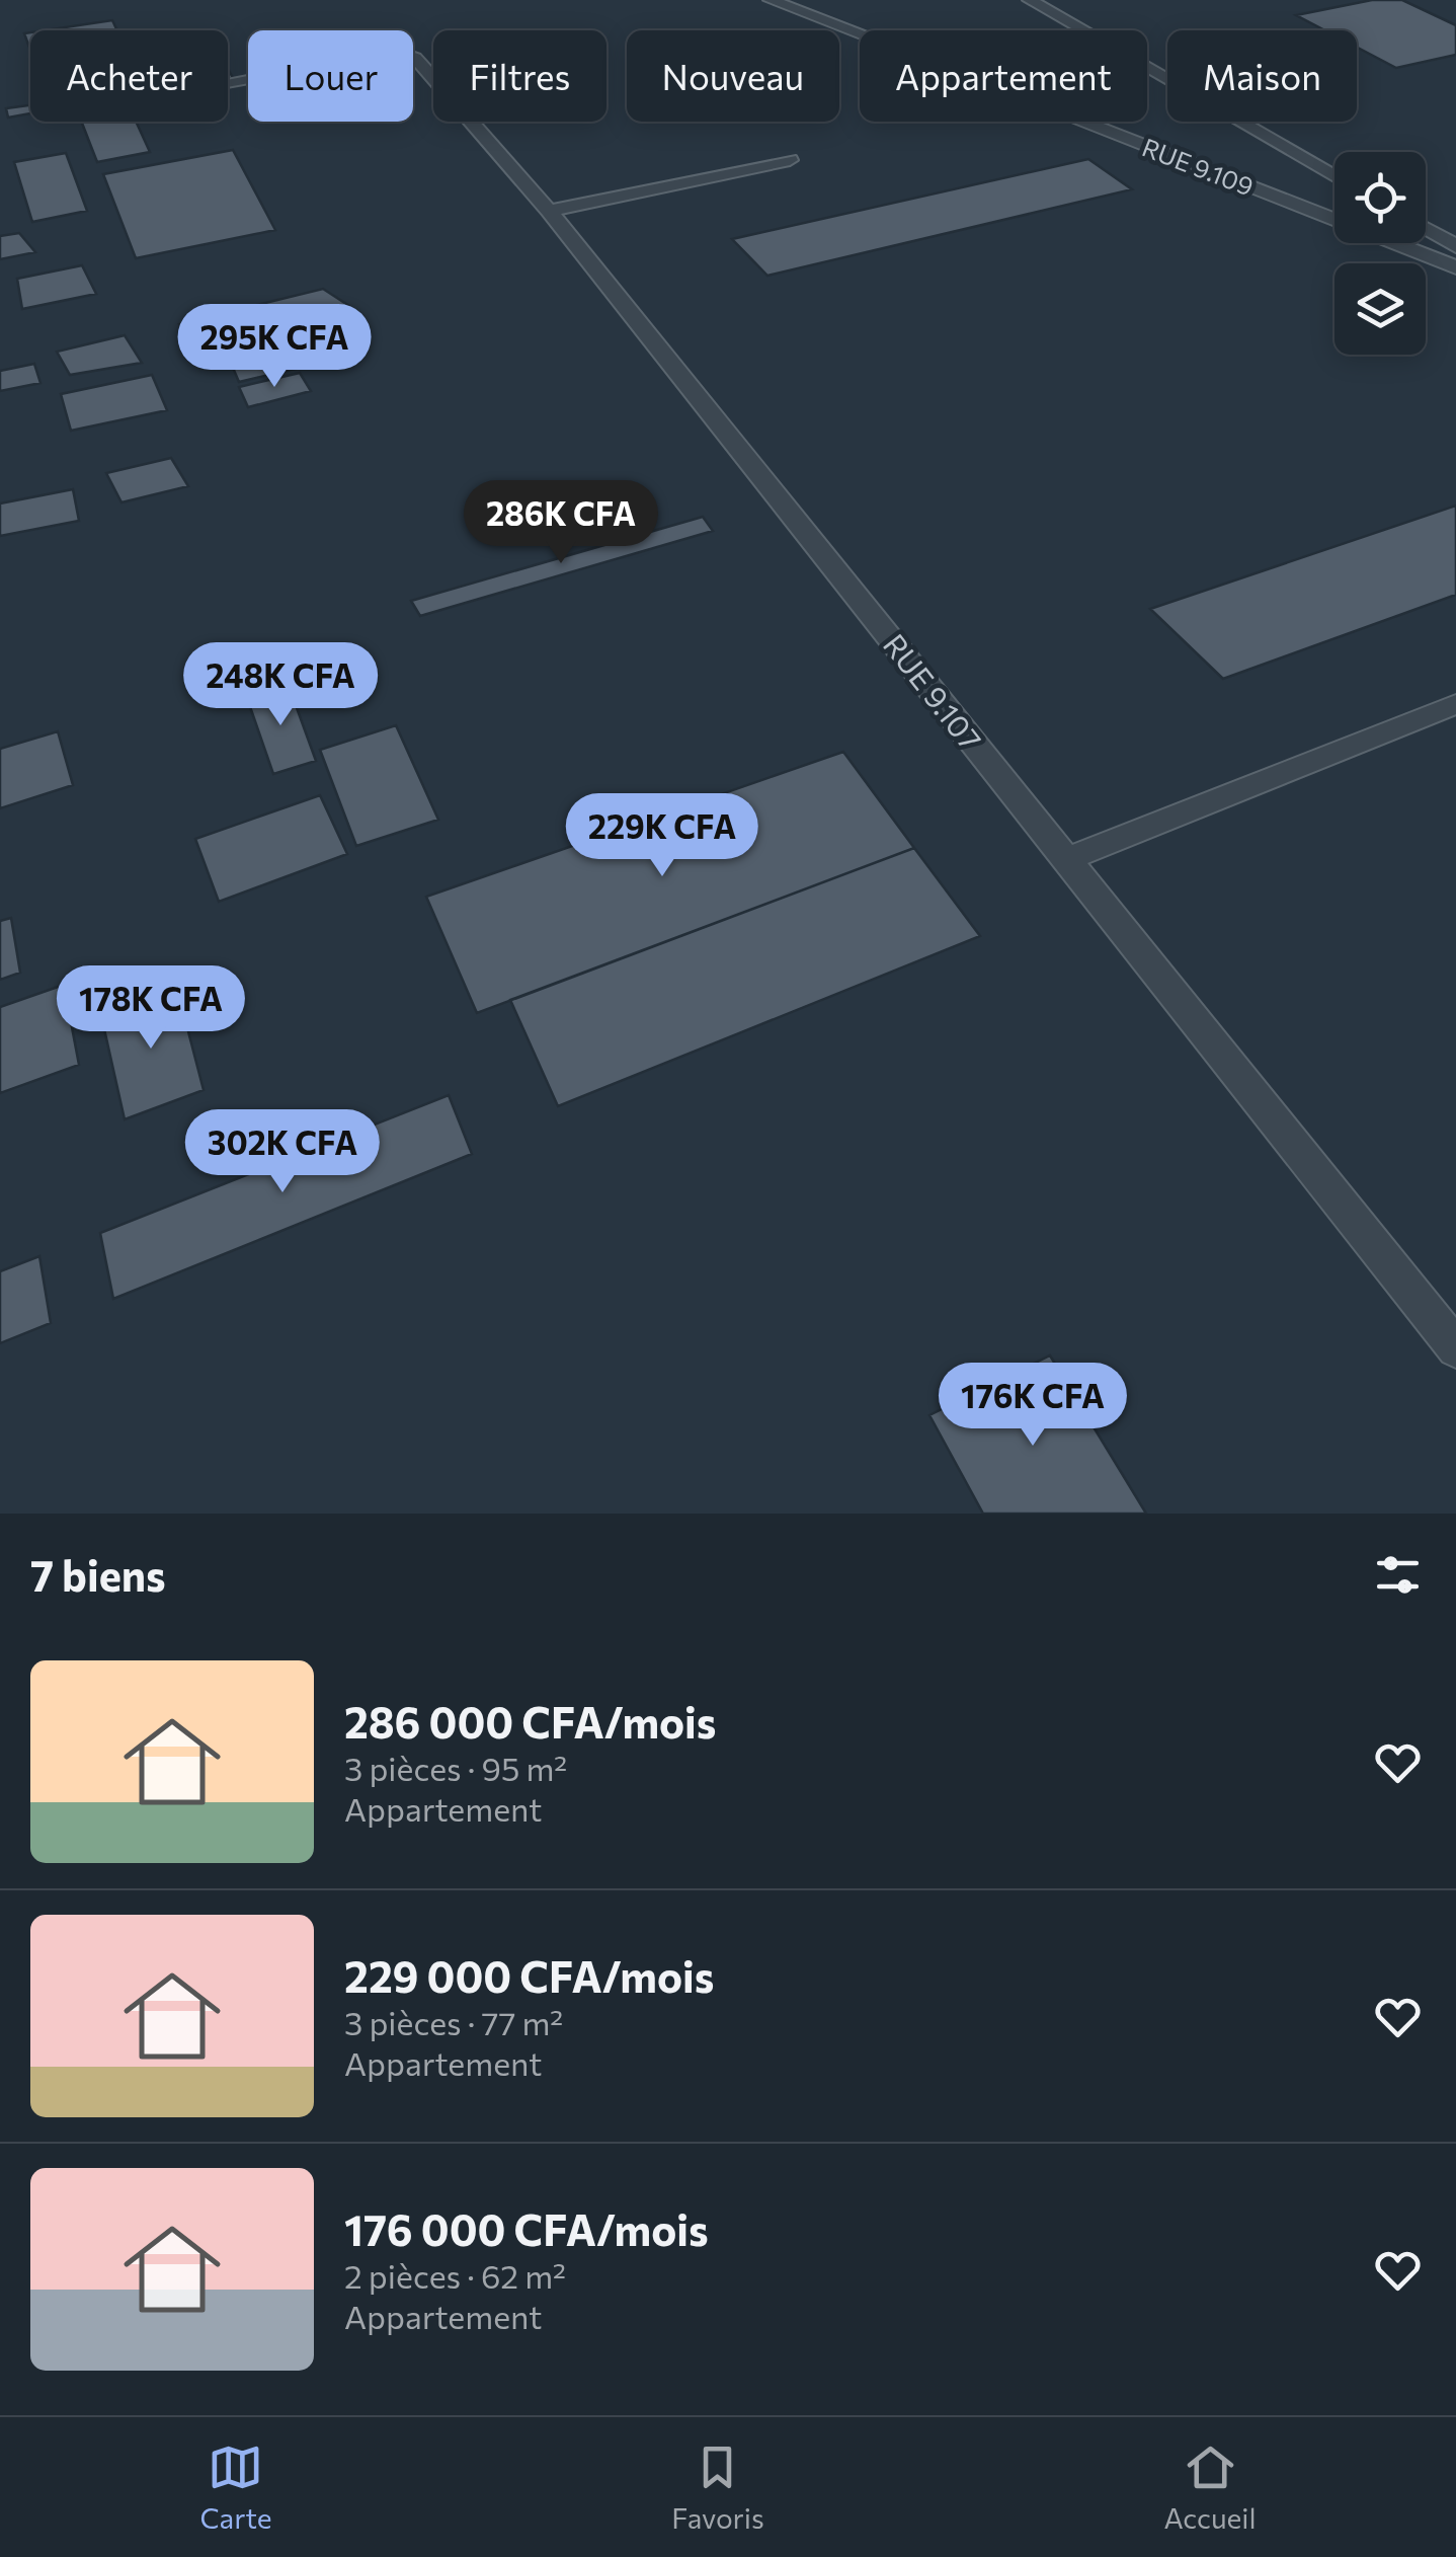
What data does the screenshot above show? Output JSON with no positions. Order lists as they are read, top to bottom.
{
  "streets": {
    "lane": ["RUE 9.109", "RUE 9.107"]
  },
  "page": {
    "chip": [
      "Acheter",
      "Louer",
      "Filtres",
      "Nouveau",
      "Appartement",
      "Maison"
    ],
    "price": [
      "295K CFA",
      "286K CFA",
      "248K CFA",
      "229K CFA",
      "178K CFA",
      "302K CFA",
      "176K CFA"
    ],
    "heading": "7 biens",
    "list": [
      {
        "name": "286 000 CFA/mois",
        "note": "3 pièces · 95 m² · Appartement"
      },
      {
        "name": "229 000 CFA/mois",
        "note": "3 pièces · 77 m² · Appartement"
      },
      {
        "name": "176 000 CFA/mois",
        "note": "2 pièces · 62 m² · Appartement"
      }
    ],
    "tabs": ["Carte", "Favoris", "Accueil"]
  }
}
